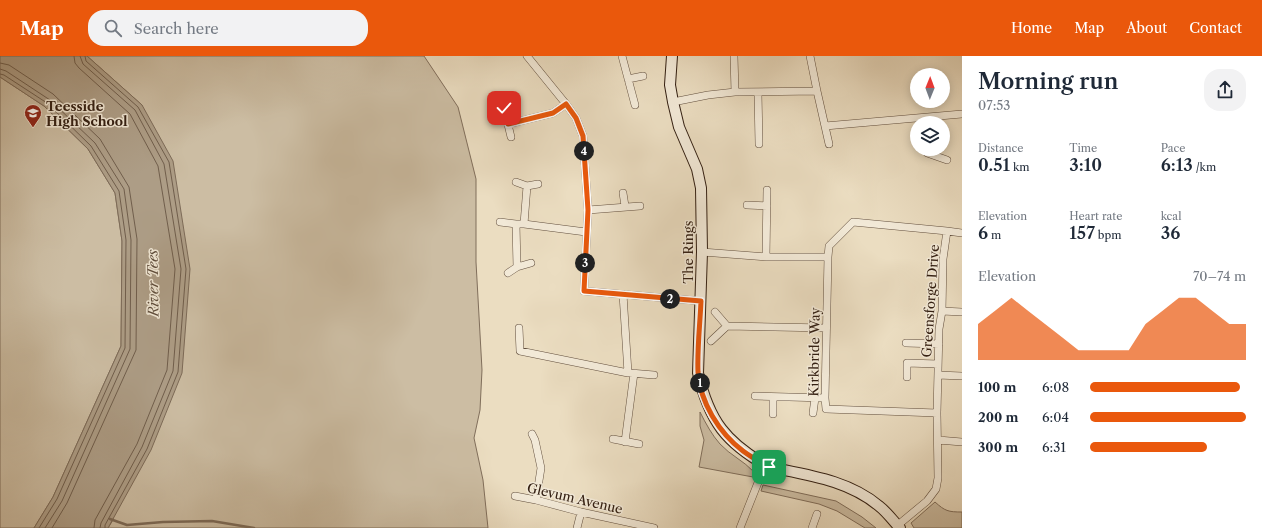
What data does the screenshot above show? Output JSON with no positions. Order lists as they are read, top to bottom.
{
  "streets": {
    "street": [
      "The Rings",
      "Greensforge Drive",
      "Kirkbride Way",
      "Glevum Avenue"
    ]
  },
  "crossings": [
    ["The Rings", "Greensforge Drive"],
    ["Greensforge Drive", "Kirkbride Way"]
  ],
  "water": ["River Tees"],
  "places": {
    "school or university": ["Teesside High School"]
  },
  "north": "top",
  "page": {
    "header": "Map",
    "search": "Search here",
    "nav": [
      "Home",
      "Map",
      "About",
      "Contact"
    ],
    "heading": ["Morning run", "07:53"],
    "stats": [
      ["Distance", "0.51 km"],
      ["Time", "3:10"],
      ["Pace", "6:13 /km"],
      ["Elevation", "6 m"],
      ["Heart rate", "157 bpm"],
      ["kcal", "36"]
    ],
    "pins": [
      "4",
      "3",
      "2",
      "1"
    ],
    "chart": ["Elevation", "70–74 m"],
    "list": [
      {
        "name": "100 m",
        "note": "6:08"
      },
      {
        "name": "200 m",
        "note": "6:04"
      },
      {
        "name": "300 m",
        "note": "6:31"
      }
    ]
  }
}
